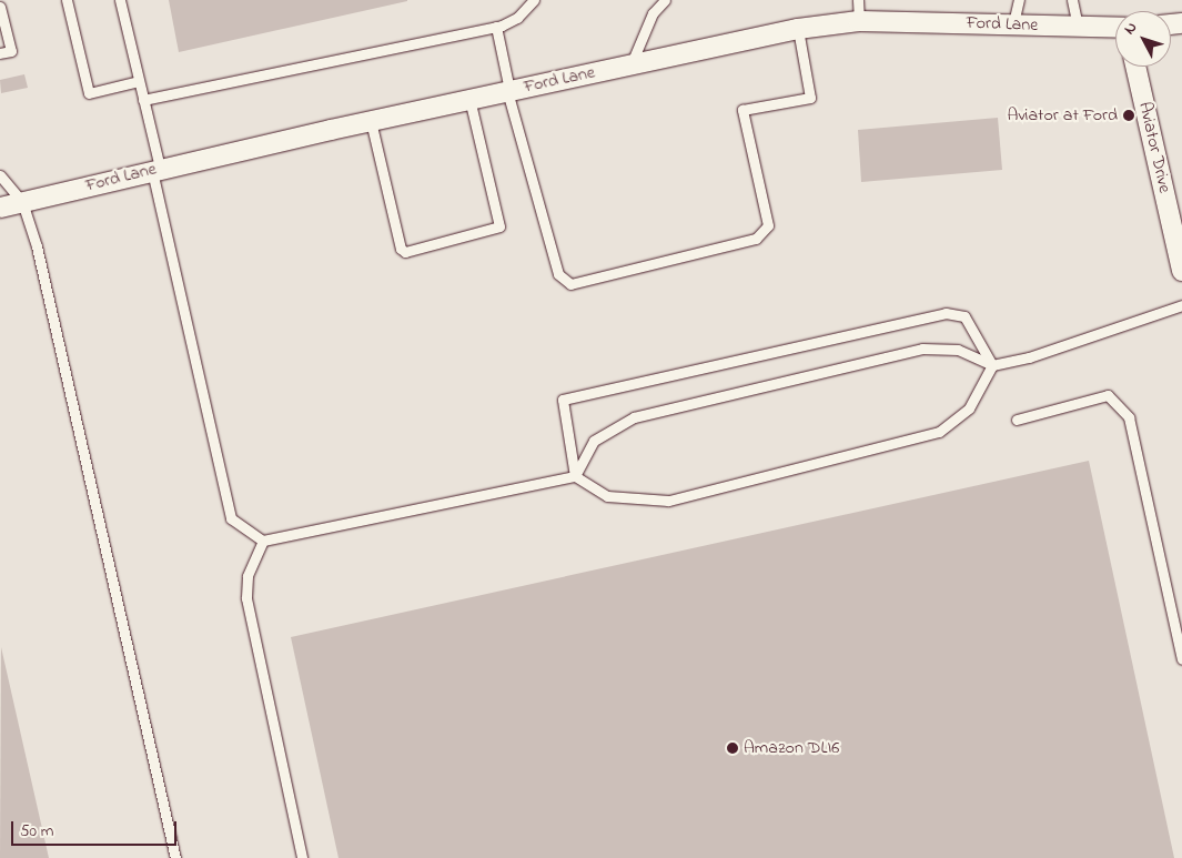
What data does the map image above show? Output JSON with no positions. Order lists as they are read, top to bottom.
{
  "streets": {
    "street": ["Ford Lane", "Aviator Drive"]
  },
  "places": ["Aviator at Ford", "Amazon DLI6"],
  "scale_bar": "50 m",
  "north": "top left"
}
